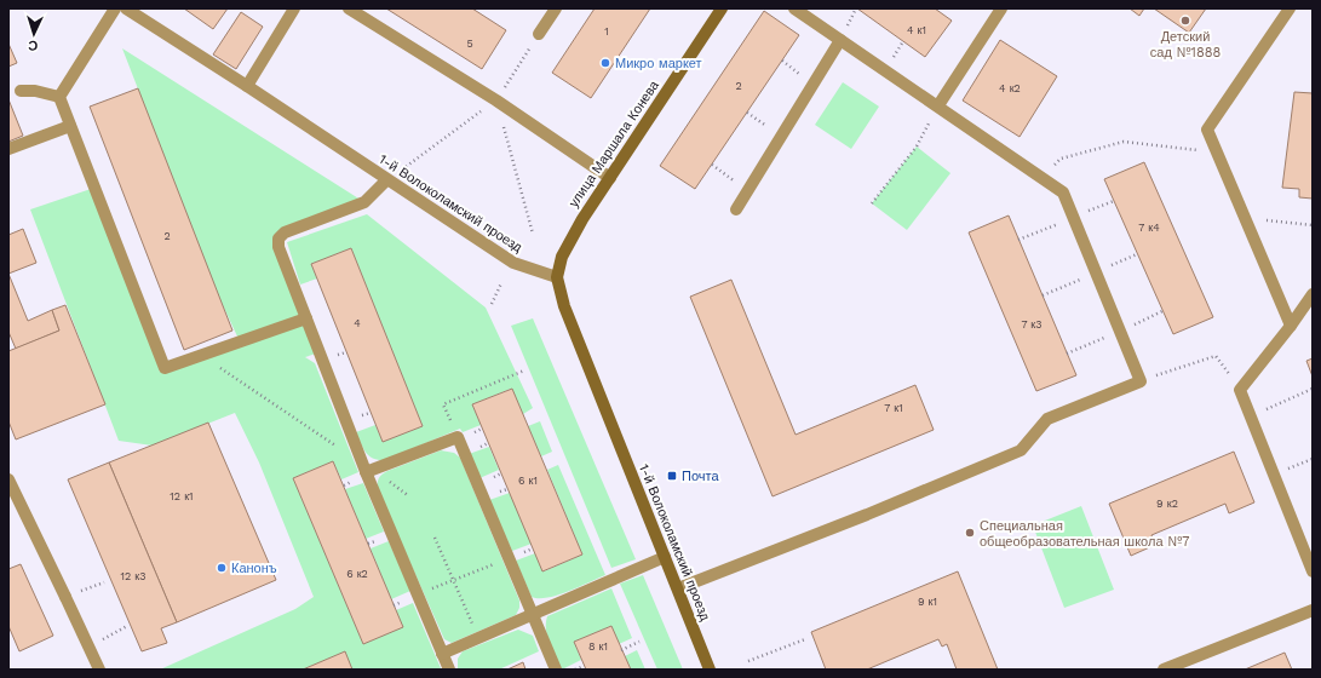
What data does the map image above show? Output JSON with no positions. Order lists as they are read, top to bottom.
{
  "streets": {
    "street": ["улица Маршала Конева", "1-й Волоколамский проезд"]
  },
  "crossings": [
    ["улица Маршала Конева", "1-й Волоколамский проезд"]
  ],
  "places": {
    "other": [
      "Детский сад №1888",
      "Микро маркет",
      "Специальная общеобразовательная школа №7",
      "Канонъ"
    ],
    "transit": ["Почта"]
  },
  "house_numbers": [
    "4 к1",
    "1",
    "5",
    "2",
    "4 к2",
    "7 к4",
    "2",
    "4",
    "7 к3",
    "7 к1",
    "6 к1",
    "12 к1",
    "9 к2",
    "6 к2",
    "12 к3",
    "9 к1",
    "8 к1"
  ],
  "north": "bottom"
}
